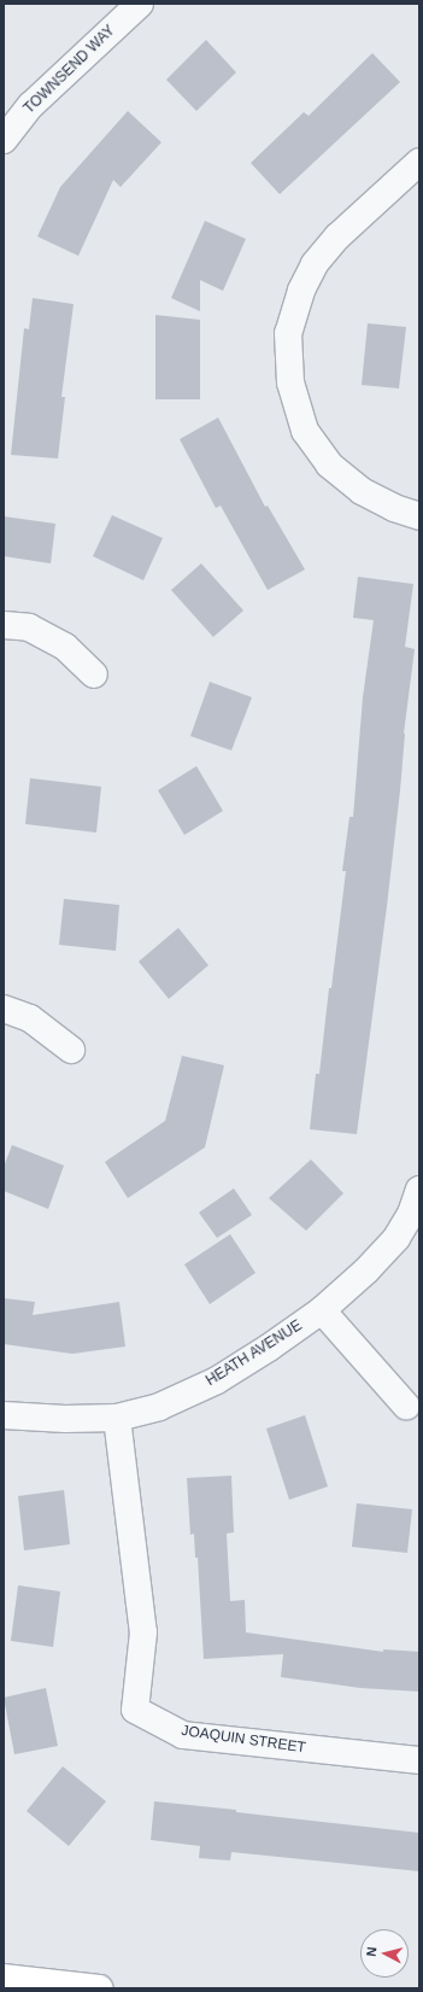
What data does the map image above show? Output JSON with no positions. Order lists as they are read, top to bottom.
{
  "streets": {
    "street": ["TOWNSEND WAY", "HEATH AVENUE", "JOAQUIN STREET"]
  },
  "crossings": [
    ["HEATH AVENUE", "JOAQUIN STREET"]
  ],
  "north": "left"
}
